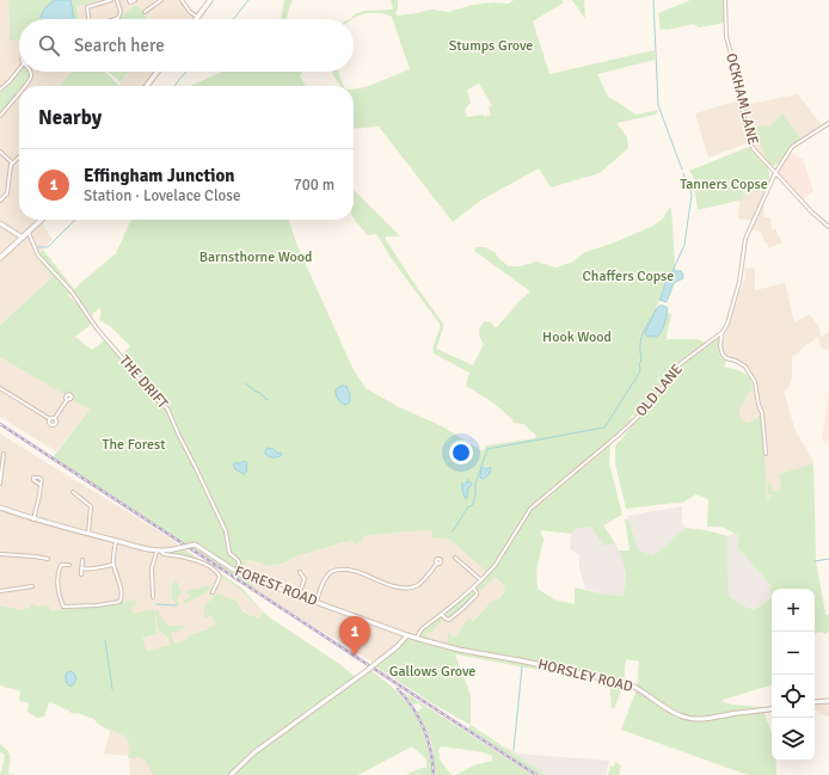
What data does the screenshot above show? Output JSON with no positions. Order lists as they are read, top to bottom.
{
  "streets": {
    "street": [
      "OCKHAM LANE",
      "THE DRIFT",
      "OLD LANE",
      "FOREST ROAD",
      "HORSLEY ROAD"
    ]
  },
  "crossings": [
    ["OCKHAM LANE", "OLD LANE"],
    ["THE DRIFT", "FOREST ROAD"],
    ["OLD LANE", "FOREST ROAD"],
    ["OLD LANE", "HORSLEY ROAD"],
    ["FOREST ROAD", "HORSLEY ROAD"]
  ],
  "parks": [
    "Stumps Grove",
    "Tanners Copse",
    "Barnsthorne Wood",
    "Chaffers Copse",
    "Hook Wood",
    "The Forest",
    "Gallows Grove"
  ],
  "page": {
    "search": "Search here",
    "heading": "Nearby",
    "list": [
      {
        "mark": "1",
        "name": "Effingham Junction",
        "note": "Station · Lovelace Close",
        "value": "700 m"
      }
    ],
    "map_buttons": ["+", "−"],
    "pins": "1"
  }
}
